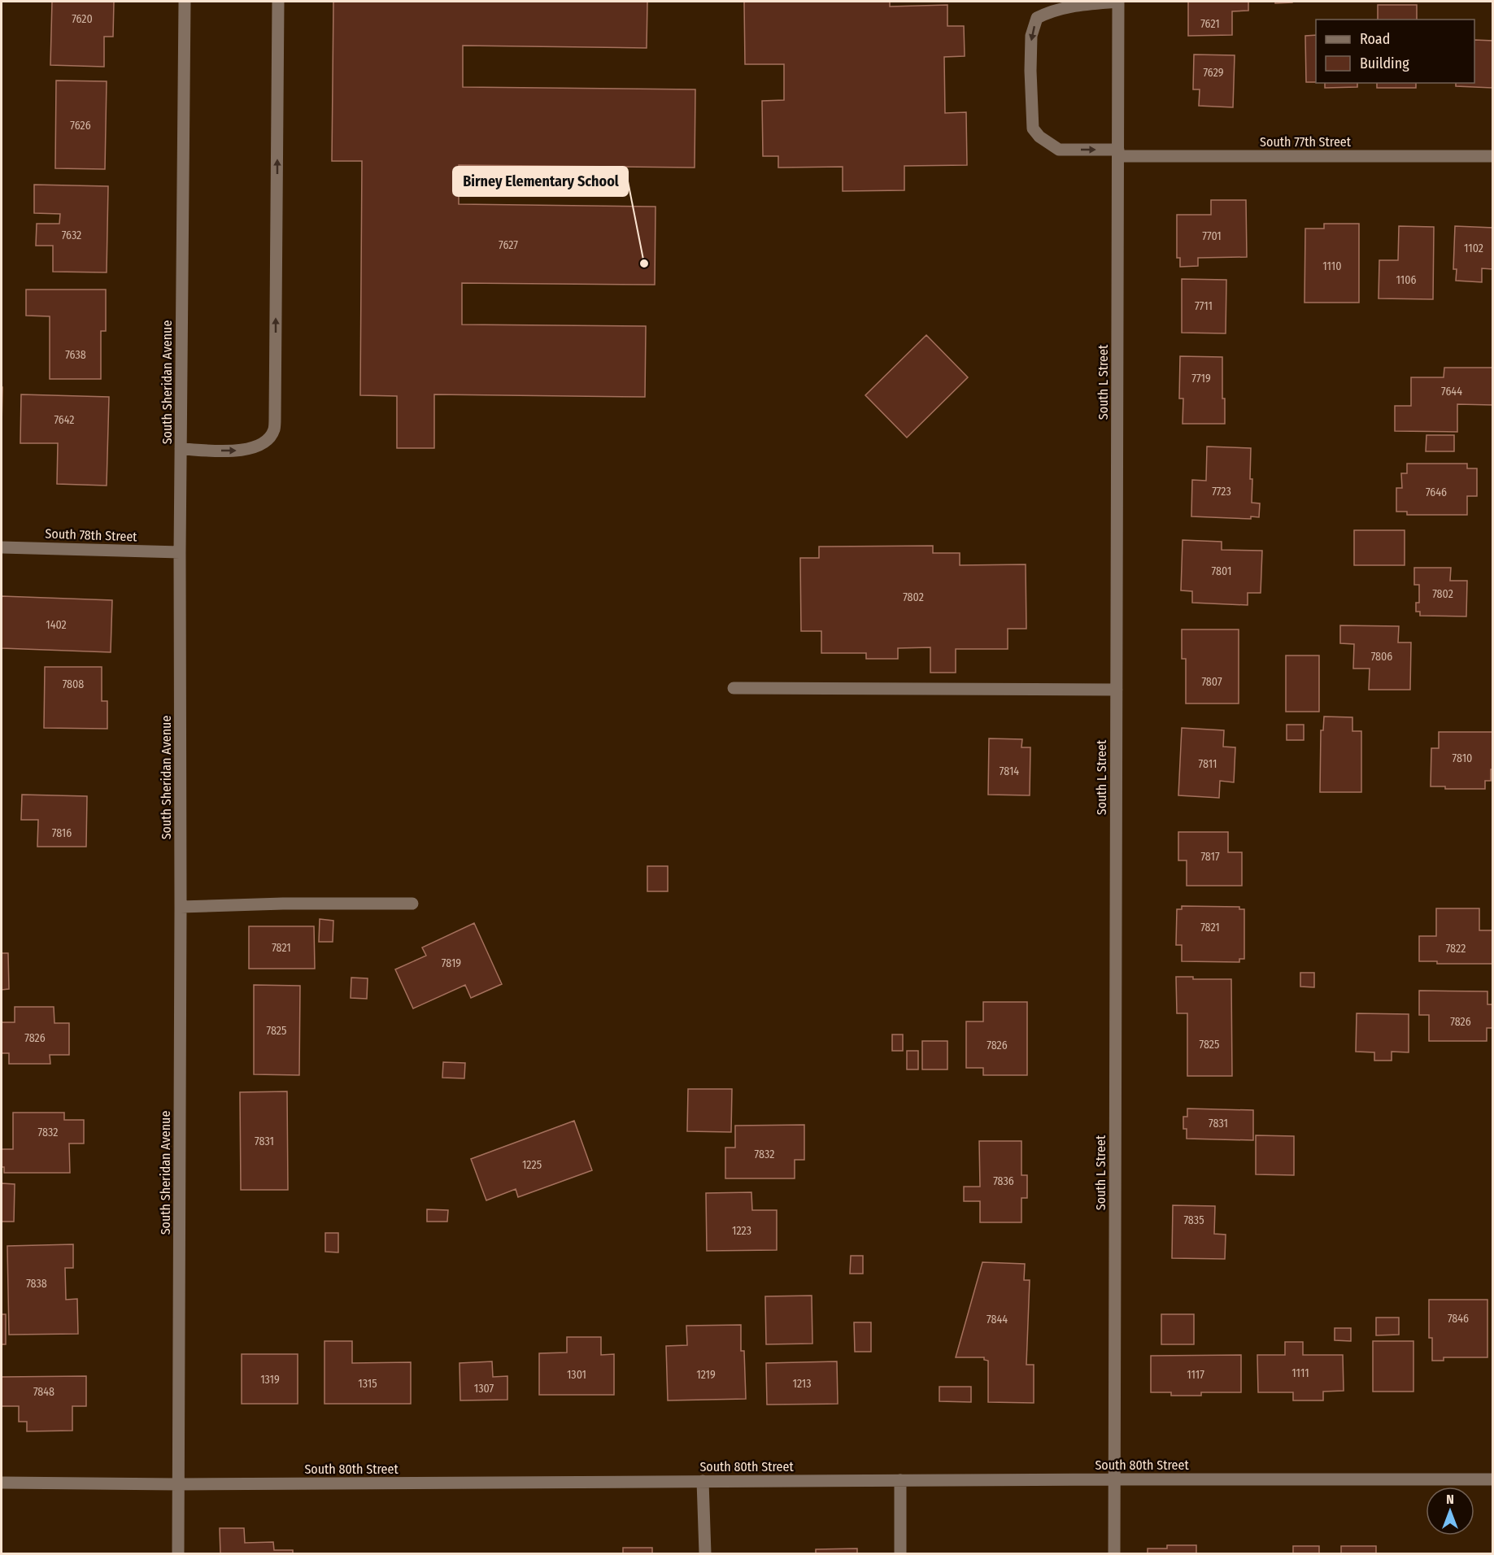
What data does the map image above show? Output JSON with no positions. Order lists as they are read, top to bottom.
{
  "streets": {
    "street": [
      "South 77th Street",
      "South Sheridan Avenue",
      "South L Street",
      "South 78th Street",
      "South 80th Street"
    ]
  },
  "crossings": [
    ["South 77th Street", "South L Street"],
    ["South Sheridan Avenue", "South 78th Street"],
    ["South Sheridan Avenue", "South 80th Street"],
    ["South L Street", "South 80th Street"]
  ],
  "places": ["Birney Elementary School"],
  "house_numbers": [
    "7620",
    "7621",
    "7629",
    "7626",
    "7632",
    "7701",
    "7627",
    "1102",
    "1110",
    "1106",
    "7711",
    "7638",
    "7719",
    "7644",
    "7642",
    "7723",
    "7646",
    "7801",
    "7802",
    "7802",
    "1402",
    "7806",
    "7807",
    "7808",
    "7810",
    "7811",
    "7814",
    "7816",
    "7817",
    "7821",
    "7821",
    "7822",
    "7819",
    "7826",
    "7825",
    "7826",
    "7825",
    "7826",
    "7831",
    "7832",
    "7831",
    "7832",
    "1225",
    "7836",
    "7835",
    "1223",
    "7838",
    "7846",
    "7844",
    "1111",
    "1301",
    "1219",
    "1117",
    "1319",
    "1315",
    "1213",
    "1307",
    "7848"
  ],
  "legend": ["Road", "Building"],
  "north": "top"
}
